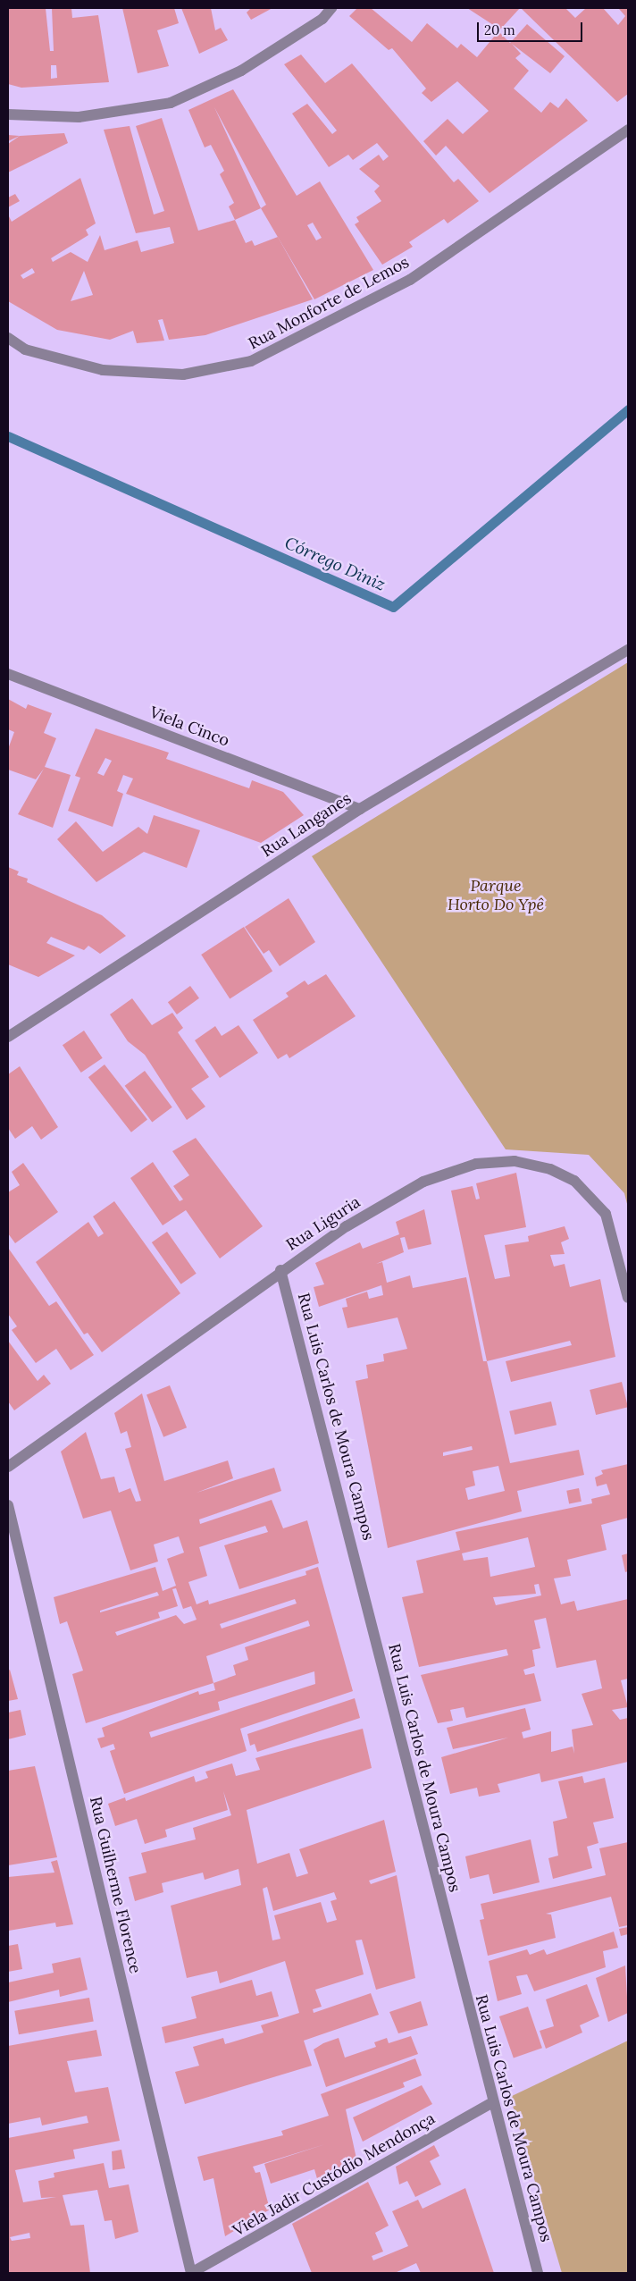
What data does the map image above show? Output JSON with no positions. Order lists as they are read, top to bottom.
{
  "streets": {
    "street": [
      "Rua Monforte de Lemos",
      "Viela Cinco",
      "Rua Langanes",
      "Rua Liguria",
      "Rua Luis Carlos de Moura Campos",
      "Rua Guilherme Florence",
      "Viela Jadir Custódio Mendonça"
    ]
  },
  "crossings": [
    ["Viela Cinco", "Rua Langanes"],
    ["Rua Liguria", "Rua Luis Carlos de Moura Campos"],
    ["Rua Luis Carlos de Moura Campos", "Viela Jadir Custódio Mendonça"],
    ["Rua Guilherme Florence", "Viela Jadir Custódio Mendonça"]
  ],
  "water": ["Córrego Diniz"],
  "parks": ["Parque Horto Do Ypê"],
  "scale_bar": "20 m"
}
